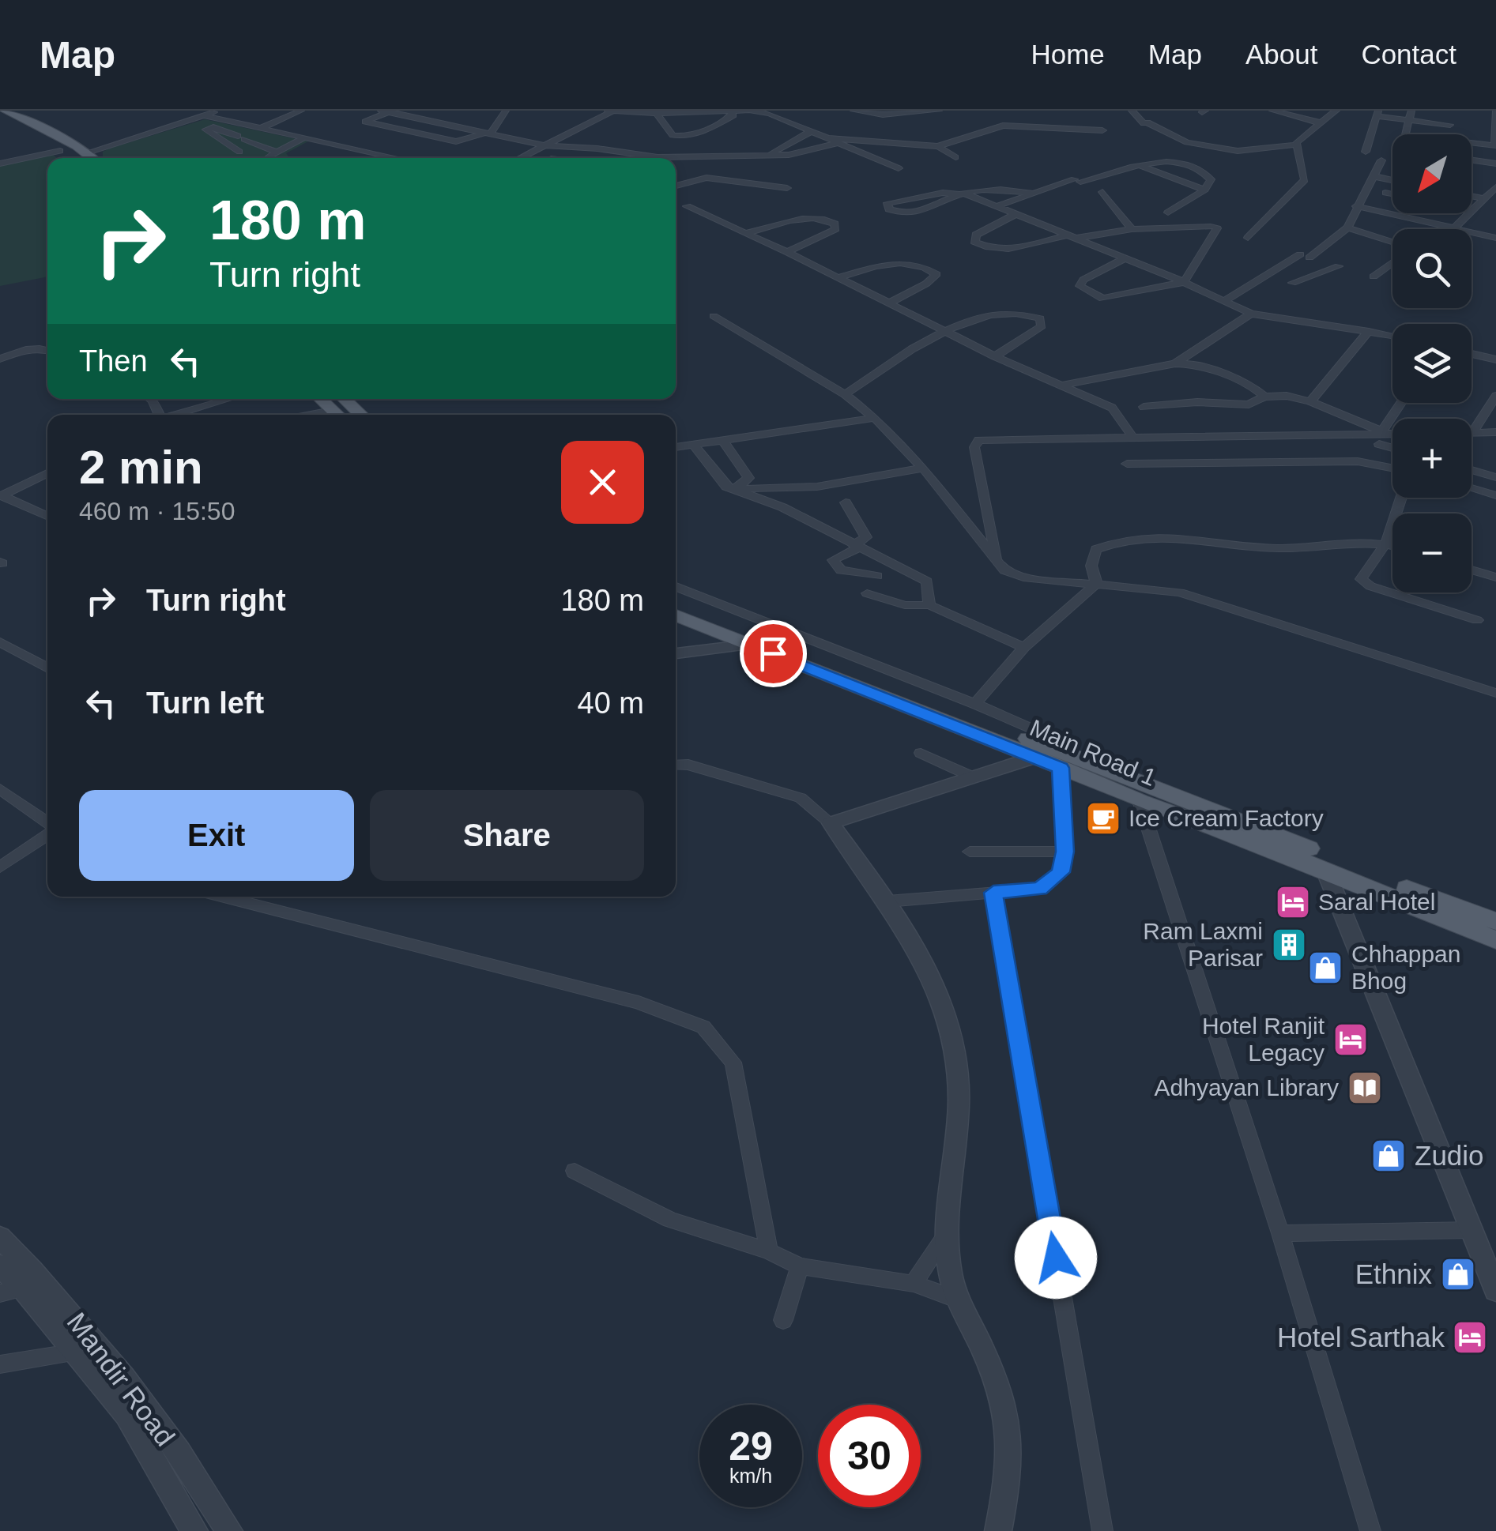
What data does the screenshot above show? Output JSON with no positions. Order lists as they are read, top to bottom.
{
  "streets": {
    "main road": ["Main Road 1"],
    "street": ["Mandir Road"]
  },
  "places": {
    "cafe": ["Ice Cream Factory"],
    "hotel": ["Saral Hotel", "Hotel Ranjit Legacy", "Hotel Sarthak"],
    "building": ["Ram Laxmi Parisar"],
    "shop": ["Chhappan Bhog", "Zudio", "Ethnix"],
    "library": ["Adhyayan Library"]
  },
  "north": "bottom left",
  "page": {
    "header": "Map",
    "nav": [
      "Home",
      "Map",
      "About",
      "Contact"
    ],
    "map_buttons": ["+", "−"],
    "turn": ["180 m", "Turn right"],
    "then": "Then",
    "heading": ["2 min", "460 m · 15:50"],
    "list": [
      {
        "name": "Turn right",
        "value": "180 m"
      },
      {
        "name": "Turn left",
        "value": "40 m"
      }
    ],
    "buttons": ["Exit", "Share"],
    "speed": "29 km/h",
    "limit": "30"
  }
}
